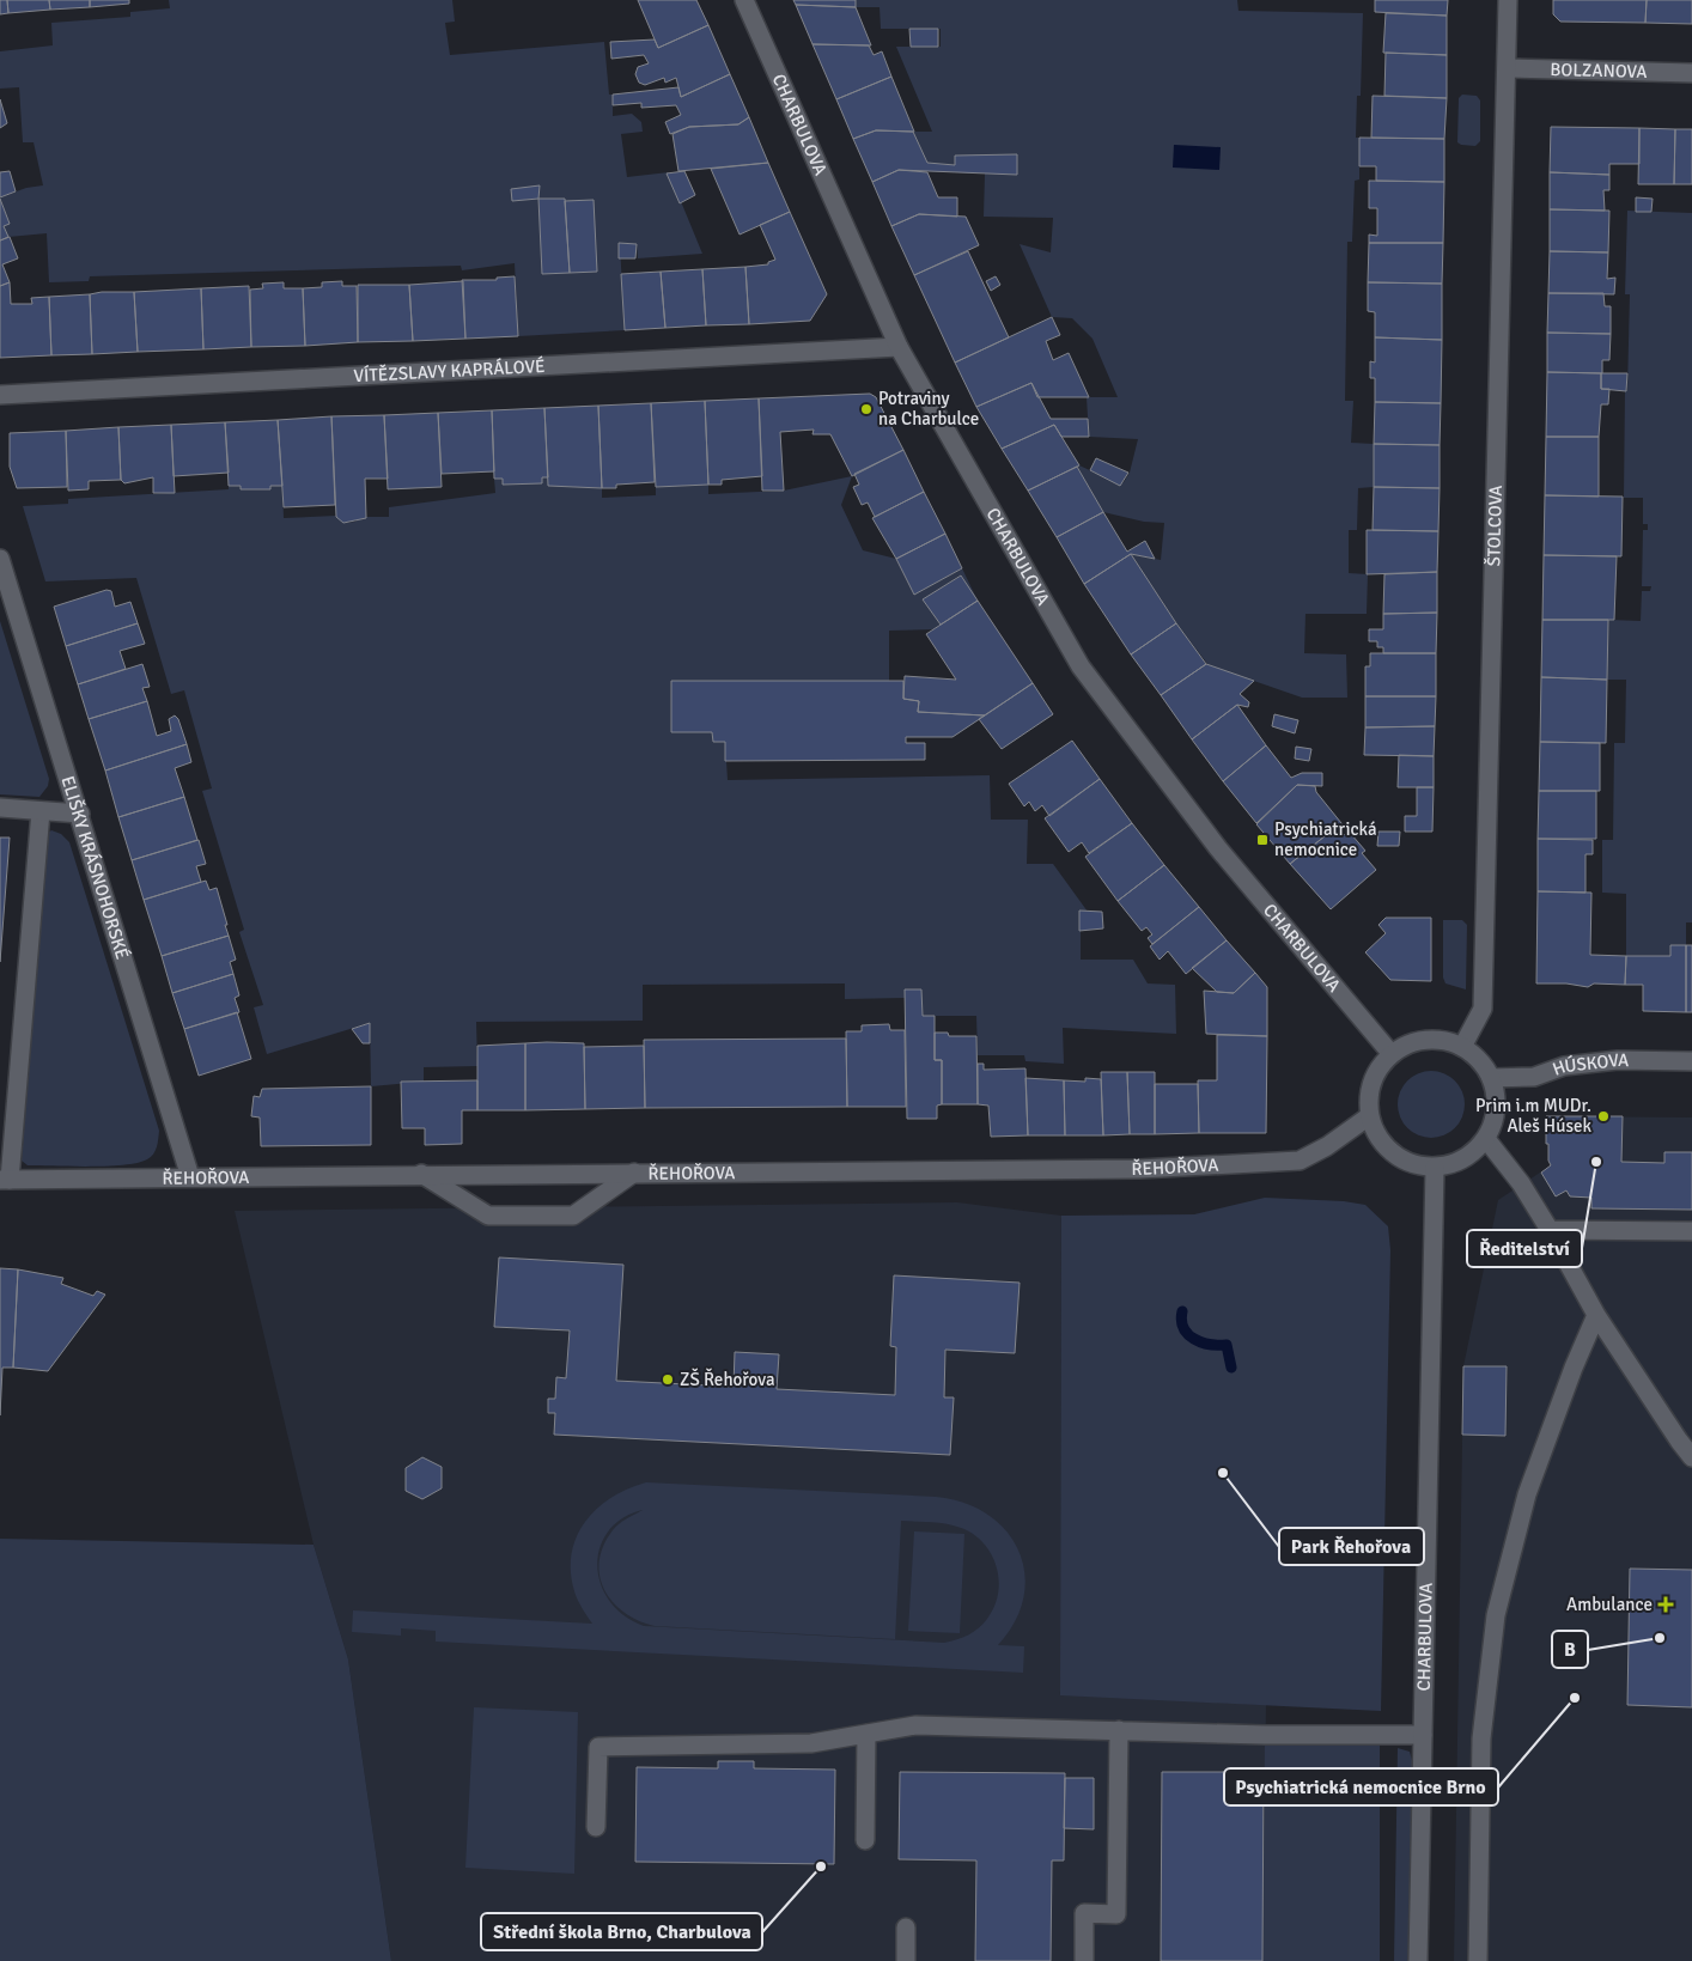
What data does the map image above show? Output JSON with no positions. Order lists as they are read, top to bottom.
{
  "streets": {
    "street": [
      "BOLZANOVA",
      "CHARBULOVA",
      "VÍTĚZSLAVY KAPRÁLOVÉ",
      "ŠTOLCOVA",
      "ELIŠKY KRÁSNOHORSKÉ",
      "HÚSKOVA",
      "ŘEHOŘOVA"
    ]
  },
  "crossings": [
    ["BOLZANOVA", "ŠTOLCOVA"],
    ["CHARBULOVA", "VÍTĚZSLAVY KAPRÁLOVÉ"],
    ["CHARBULOVA", "ŠTOLCOVA"],
    ["CHARBULOVA", "HÚSKOVA"],
    ["CHARBULOVA", "ŘEHOŘOVA"],
    ["ŠTOLCOVA", "HÚSKOVA"],
    ["ŠTOLCOVA", "ŘEHOŘOVA"],
    ["ELIŠKY KRÁSNOHORSKÉ", "ŘEHOŘOVA"],
    ["HÚSKOVA", "ŘEHOŘOVA"]
  ],
  "places": {
    "other": [
      "Potraviny na Charbulce",
      "Prim i.m MUDr. Aleš Húsek",
      "Ředitelství",
      "ZŠ Řehořova",
      "Park Řehořova",
      "B",
      "Psychiatrická nemocnice Brno",
      "Střední škola Brno, Charbulova"
    ],
    "transit": ["Psychiatrická nemocnice"],
    "health": ["Ambulance"]
  }
}
